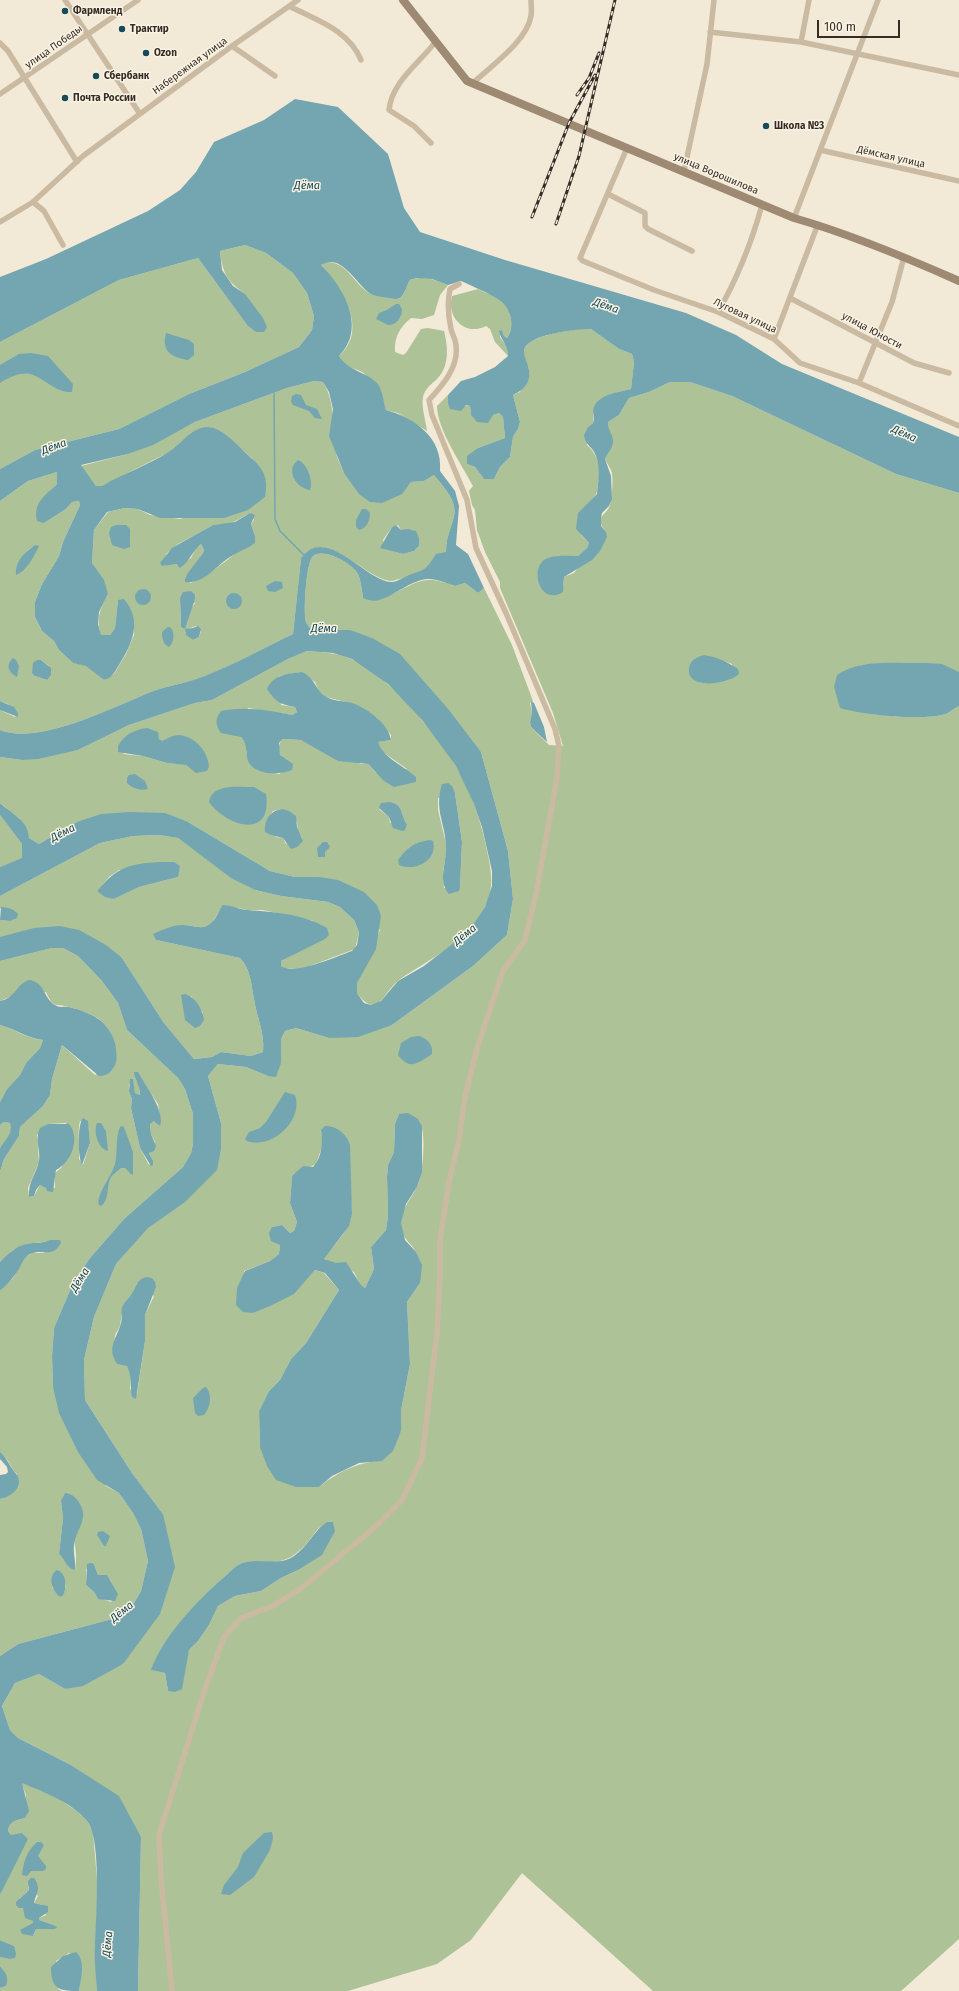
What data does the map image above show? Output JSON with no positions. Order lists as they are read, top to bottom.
{
  "streets": {
    "street": [
      "улица Победы",
      "Набережная улица",
      "Дёмская улица",
      "улица Ворошилова",
      "Луговая улица",
      "улица Юности"
    ]
  },
  "water": ["Дёма"],
  "places": [
    "Фармленд",
    "Трактир",
    "Ozon",
    "Сбербанк",
    "Почта России",
    "Школа №3"
  ],
  "scale_bar": "100 m"
}
